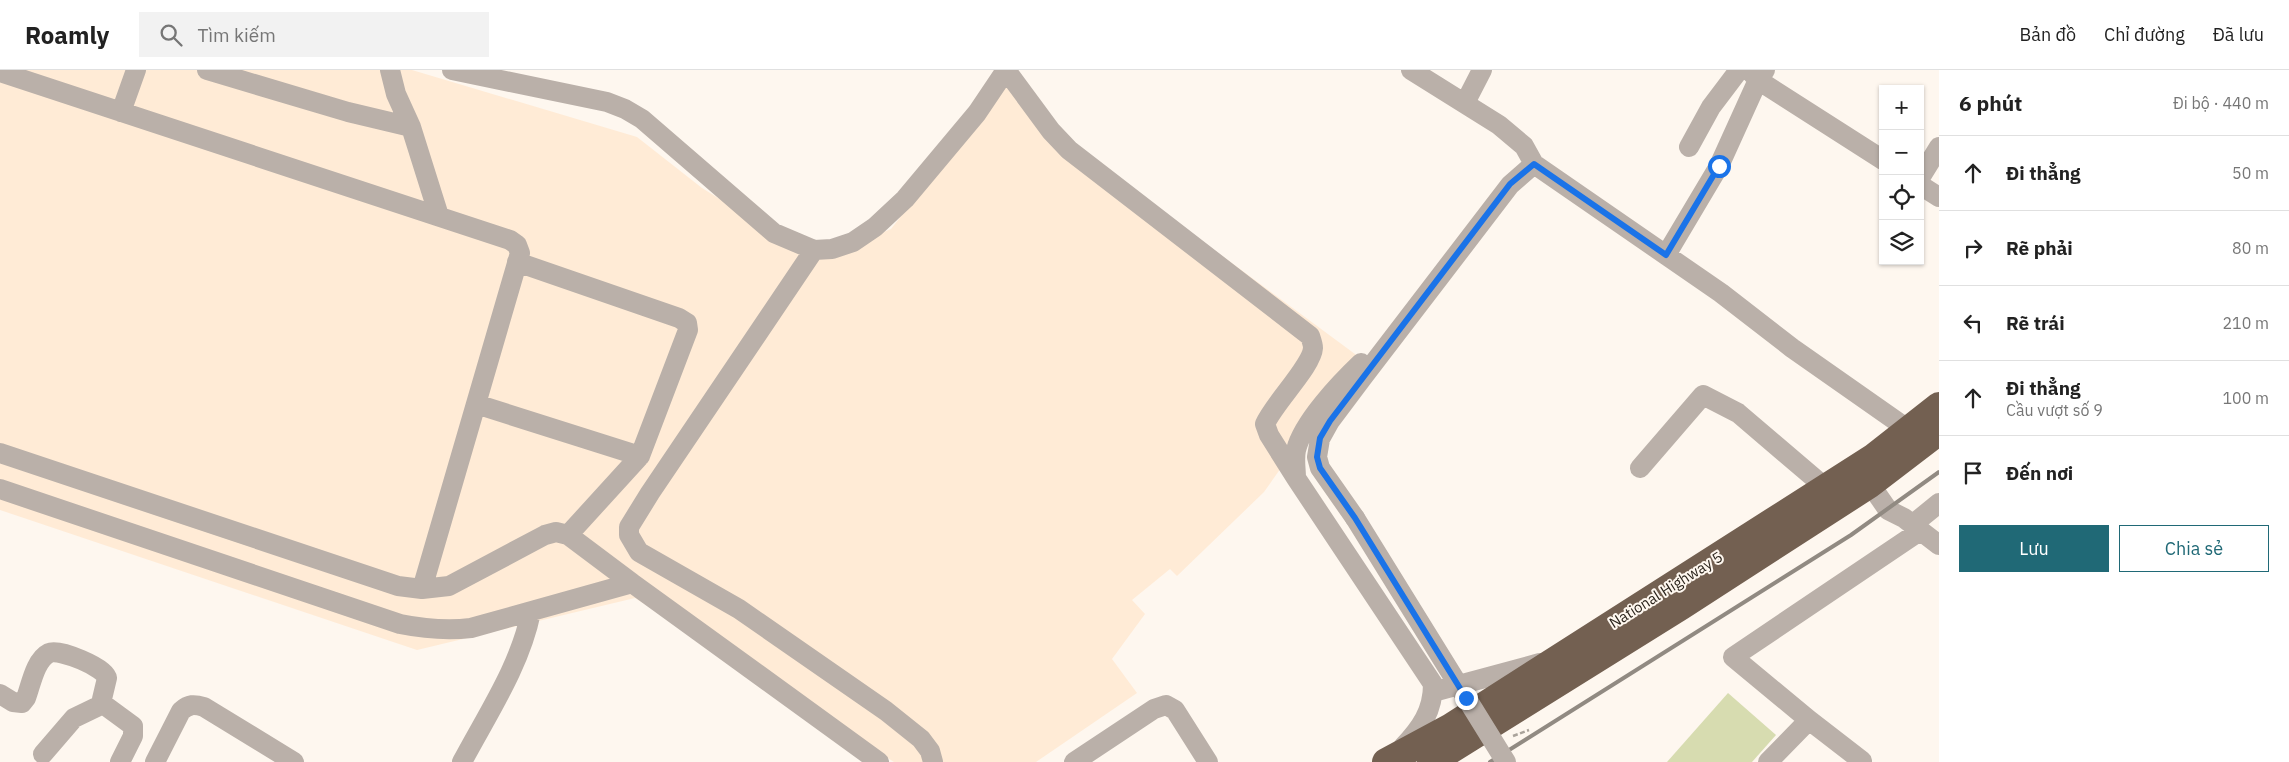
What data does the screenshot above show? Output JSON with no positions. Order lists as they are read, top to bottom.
{
  "streets": {
    "highway": ["National Highway 5"]
  },
  "page": {
    "header": "Roamly",
    "search": "Tìm kiếm",
    "nav": ["Bản đồ", "Chỉ đường", "Đã lưu"],
    "heading": ["6 phút", "Đi bộ · 440 m"],
    "map_buttons": ["+", "−"],
    "list": [
      ["Đi thẳng", "50 m"],
      ["Rẽ phải", "80 m"],
      ["Rẽ trái", "210 m"],
      ["Đi thẳng", "Cầu vượt số 9", "100 m"],
      "Đến nơi"
    ],
    "buttons": ["Lưu", "Chia sẻ"]
  }
}
